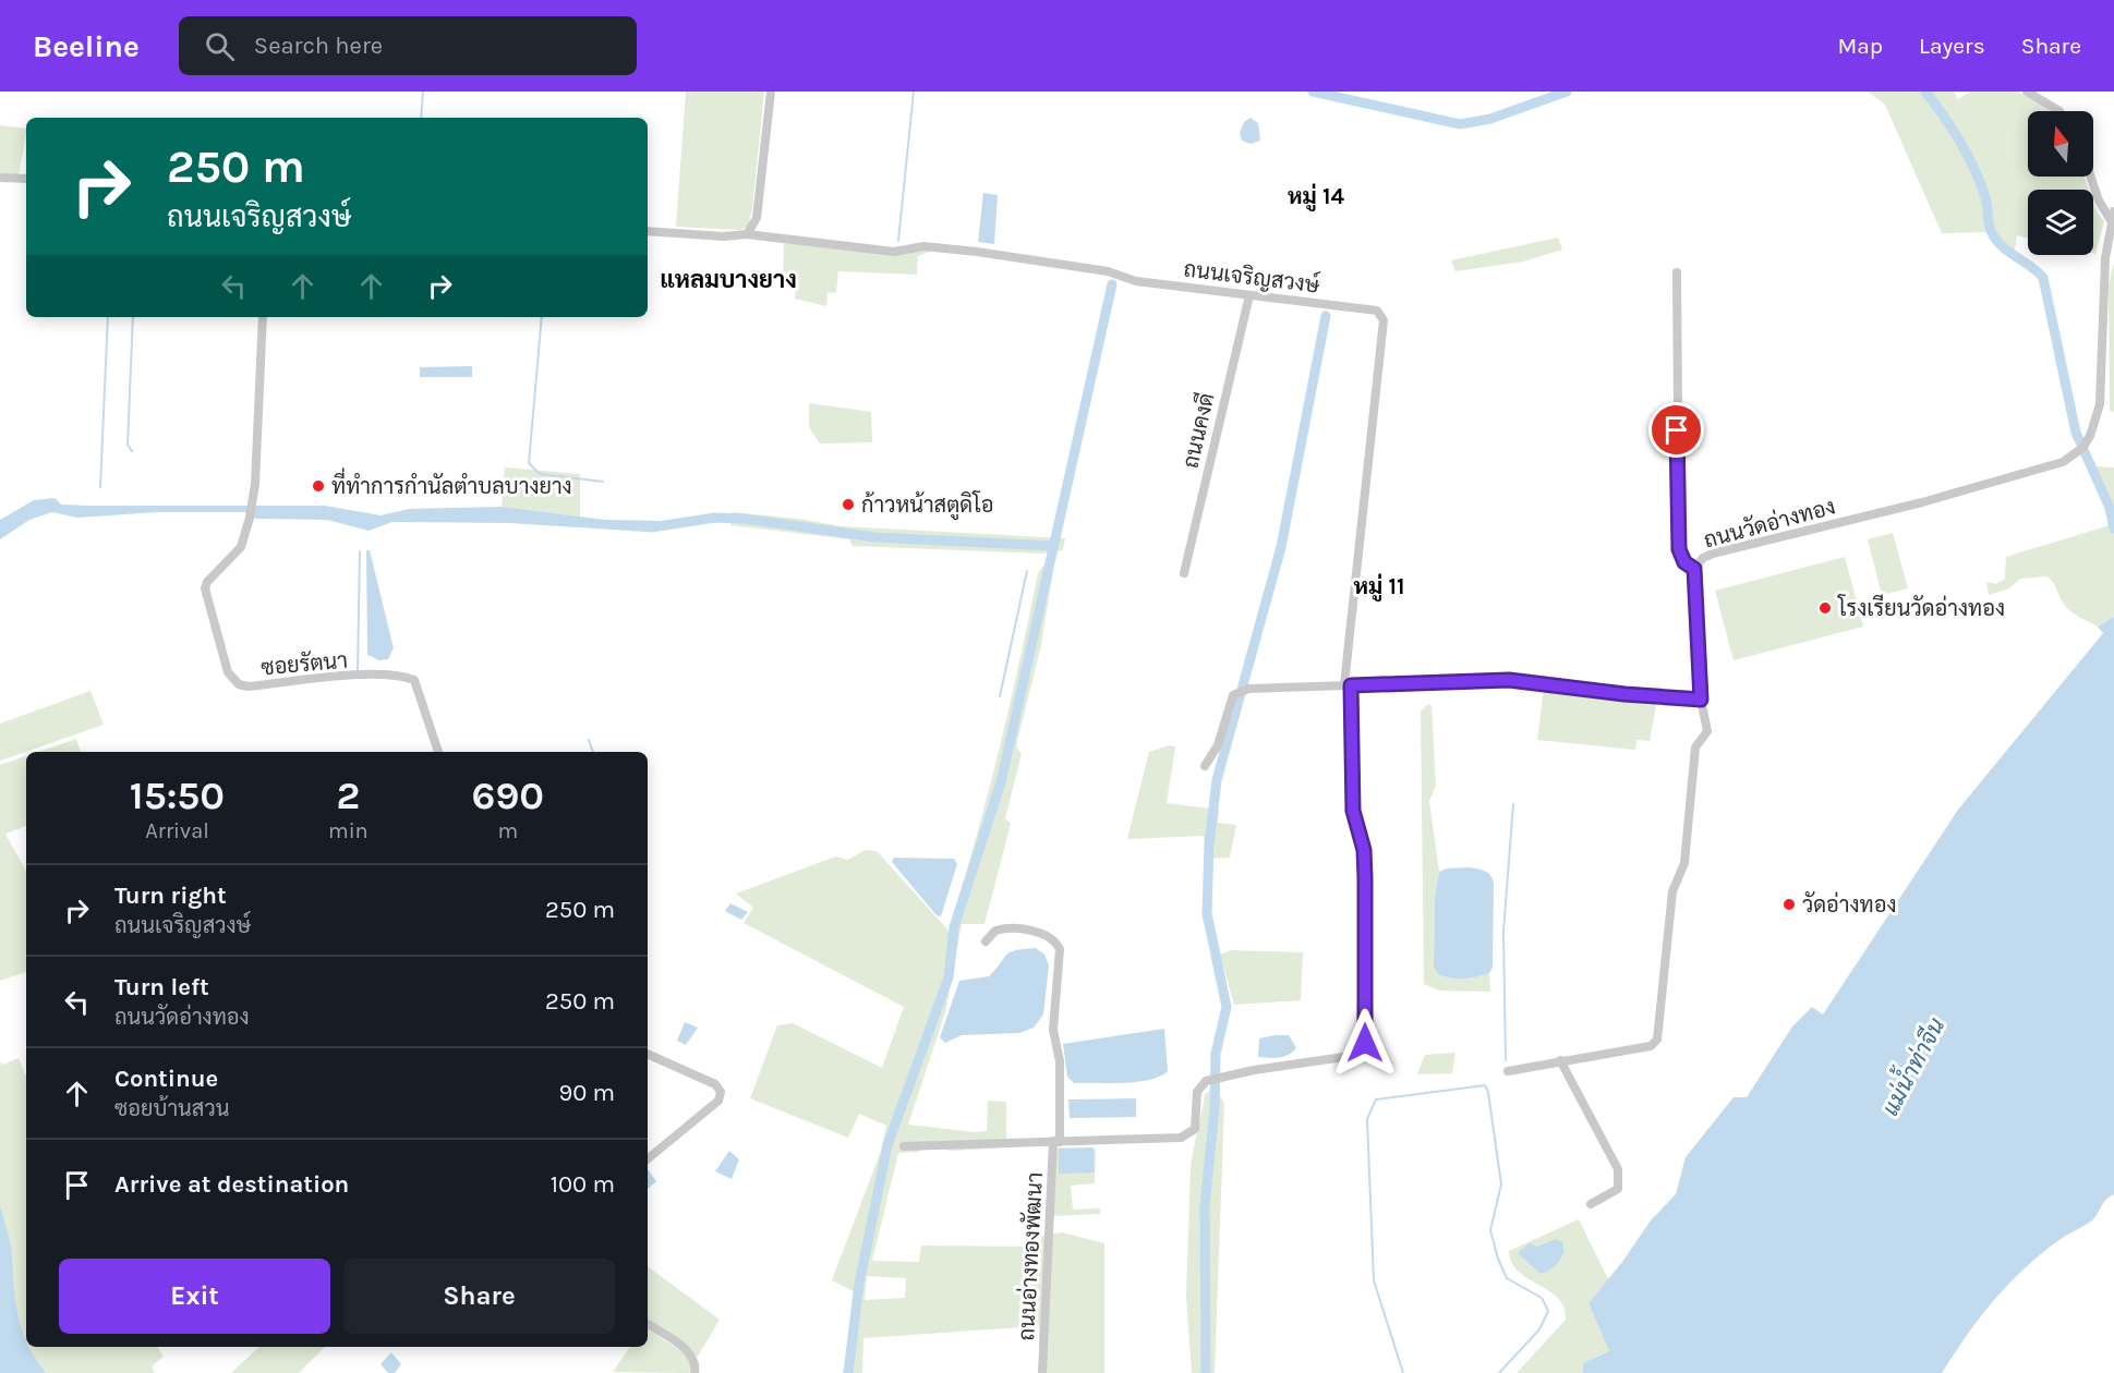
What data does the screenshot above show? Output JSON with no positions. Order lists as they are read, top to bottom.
{
  "streets": {
    "street": [
      "ถนนเจริญสวงษ์",
      "ถนนคงดี",
      "ถนนวัดอ่างทอง",
      "ซอยรัตนา",
      "ถนนอ่างทองพัฒนา"
    ]
  },
  "crossings": [
    ["ถนนเจริญสวงษ์", "ถนนคงดี"],
    ["ถนนเจริญสวงษ์", "ถนนอ่างทองพัฒนา"]
  ],
  "districts": ["หมู่ 14", "แหลมบางยาง", "หมู่ 11"],
  "water": ["แม่น้ำท่าจีน"],
  "places": [
    "ที่ทำการกำนัลตำบลบางยาง",
    "ก้าวหน้าสตูดิโอ",
    "โรงเรียนวัดอ่างทอง",
    "วัดอ่างทอง"
  ],
  "north": "top",
  "page": {
    "header": "Beeline",
    "search": "Search here",
    "nav": ["Map", "Layers", "Share"],
    "turn": ["250 m", "ถนนเจริญสวงษ์"],
    "eta": [
      "15:50",
      "Arrival",
      "2",
      "min",
      "690",
      "m"
    ],
    "list": [
      {
        "name": "Turn right",
        "note": "ถนนเจริญสวงษ์",
        "value": "250 m"
      },
      {
        "name": "Turn left",
        "note": "ถนนวัดอ่างทอง",
        "value": "250 m"
      },
      {
        "name": "Continue",
        "note": "ซอยบ้านสวน",
        "value": "90 m"
      },
      {
        "name": "Arrive at destination",
        "value": "100 m"
      }
    ],
    "buttons": ["Exit", "Share"]
  }
}
